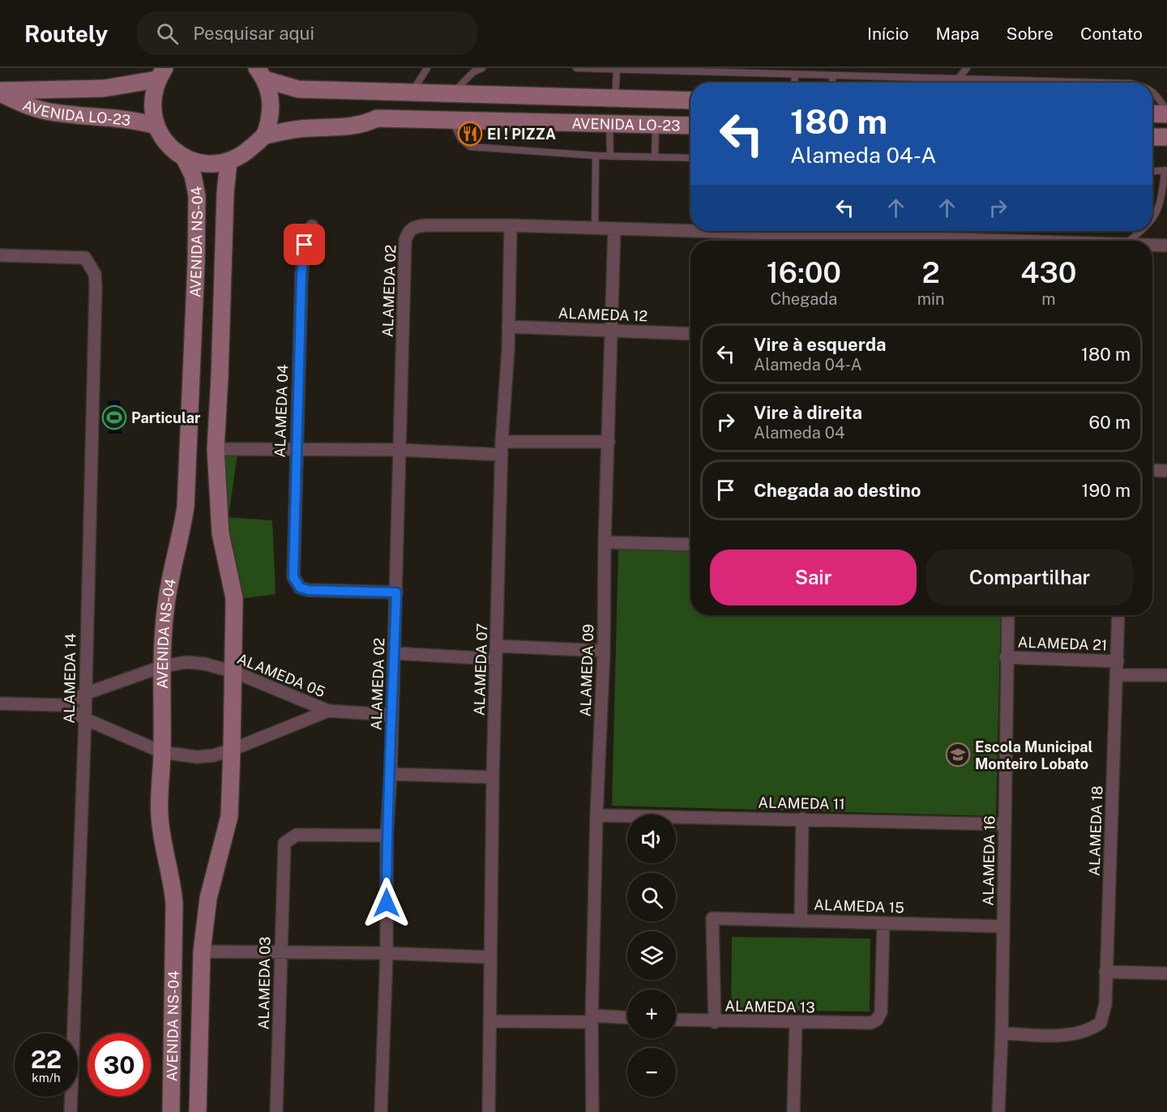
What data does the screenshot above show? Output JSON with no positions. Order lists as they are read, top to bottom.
{
  "streets": {
    "street": [
      "AVENIDA LO-23",
      "AVENIDA NS-04",
      "ALAMEDA 02",
      "ALAMEDA 12",
      "ALAMEDA 04",
      "ALAMEDA 21",
      "ALAMEDA 07",
      "ALAMEDA 09",
      "ALAMEDA 05",
      "ALAMEDA 14",
      "ALAMEDA 11",
      "ALAMEDA 18",
      "ALAMEDA 16",
      "ALAMEDA 15",
      "ALAMEDA 03",
      "ALAMEDA 13"
    ]
  },
  "crossings": [
    ["AVENIDA NS-04", "ALAMEDA 05"],
    ["ALAMEDA 02", "ALAMEDA 04"],
    ["ALAMEDA 02", "ALAMEDA 07"],
    ["ALAMEDA 02", "ALAMEDA 09"],
    ["ALAMEDA 02", "ALAMEDA 03"],
    ["ALAMEDA 12", "ALAMEDA 07"],
    ["ALAMEDA 12", "ALAMEDA 09"],
    ["ALAMEDA 21", "ALAMEDA 18"],
    ["ALAMEDA 21", "ALAMEDA 16"],
    ["ALAMEDA 09", "ALAMEDA 11"],
    ["ALAMEDA 05", "ALAMEDA 14"],
    ["ALAMEDA 11", "ALAMEDA 16"],
    ["ALAMEDA 18", "ALAMEDA 16"],
    ["ALAMEDA 16", "ALAMEDA 15"],
    ["ALAMEDA 15", "ALAMEDA 13"]
  ],
  "places": {
    "restaurant": ["EI ! PIZZA"],
    "sports": ["Particular"],
    "school or university": ["Escola Municipal Monteiro Lobato"]
  },
  "page": {
    "header": "Routely",
    "search": "Pesquisar aqui",
    "nav": [
      "Início",
      "Mapa",
      "Sobre",
      "Contato"
    ],
    "turn": ["180 m", "Alameda 04-A"],
    "eta": [
      "16:00",
      "Chegada",
      "2",
      "min",
      "430",
      "m"
    ],
    "list": [
      {
        "name": "Vire à esquerda",
        "note": "Alameda 04-A",
        "value": "180 m"
      },
      {
        "name": "Vire à direita",
        "note": "Alameda 04",
        "value": "60 m"
      },
      {
        "name": "Chegada ao destino",
        "value": "190 m"
      }
    ],
    "buttons": ["Sair", "Compartilhar"],
    "map_buttons": ["+", "−"],
    "speed": "22 km/h",
    "limit": "30"
  }
}
